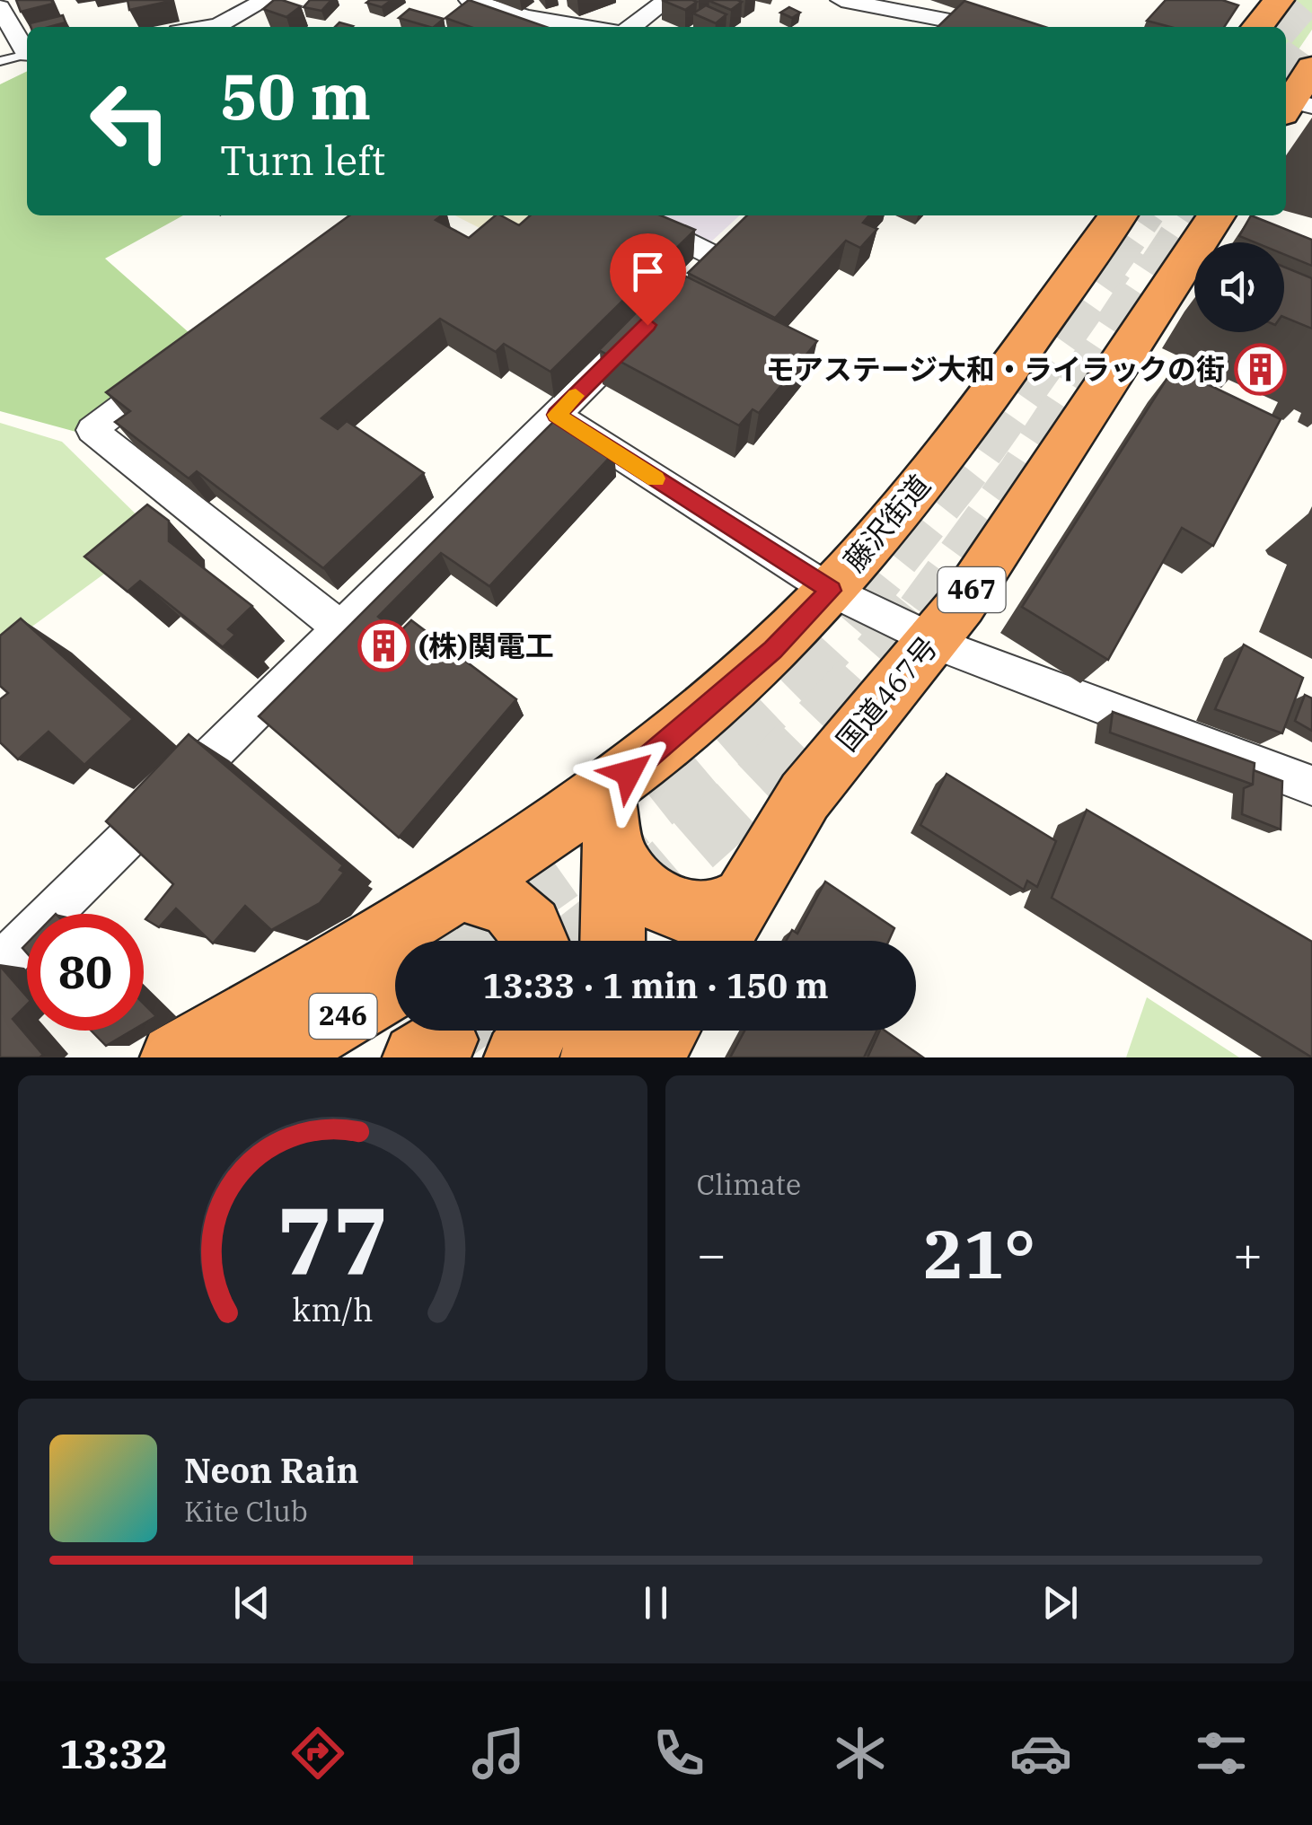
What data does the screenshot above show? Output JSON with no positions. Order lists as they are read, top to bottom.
{
  "streets": {
    "highway": [
      "藤沢街道",
      "467",
      "国道467号",
      "246"
    ]
  },
  "places": {
    "building": ["モアステージ大和・ライラックの街", "(株)関電工"]
  },
  "page": {
    "turn": ["50 m", "Turn left"],
    "limit": "80",
    "trip": "13:33 · 1 min · 150 m",
    "tile": "Climate",
    "heat": ["−", "21°", "+"],
    "song": ["Neon Rain", "Kite Club"],
    "tabs": "13:32",
    "gauge": ["77", "km/h"]
  }
}
